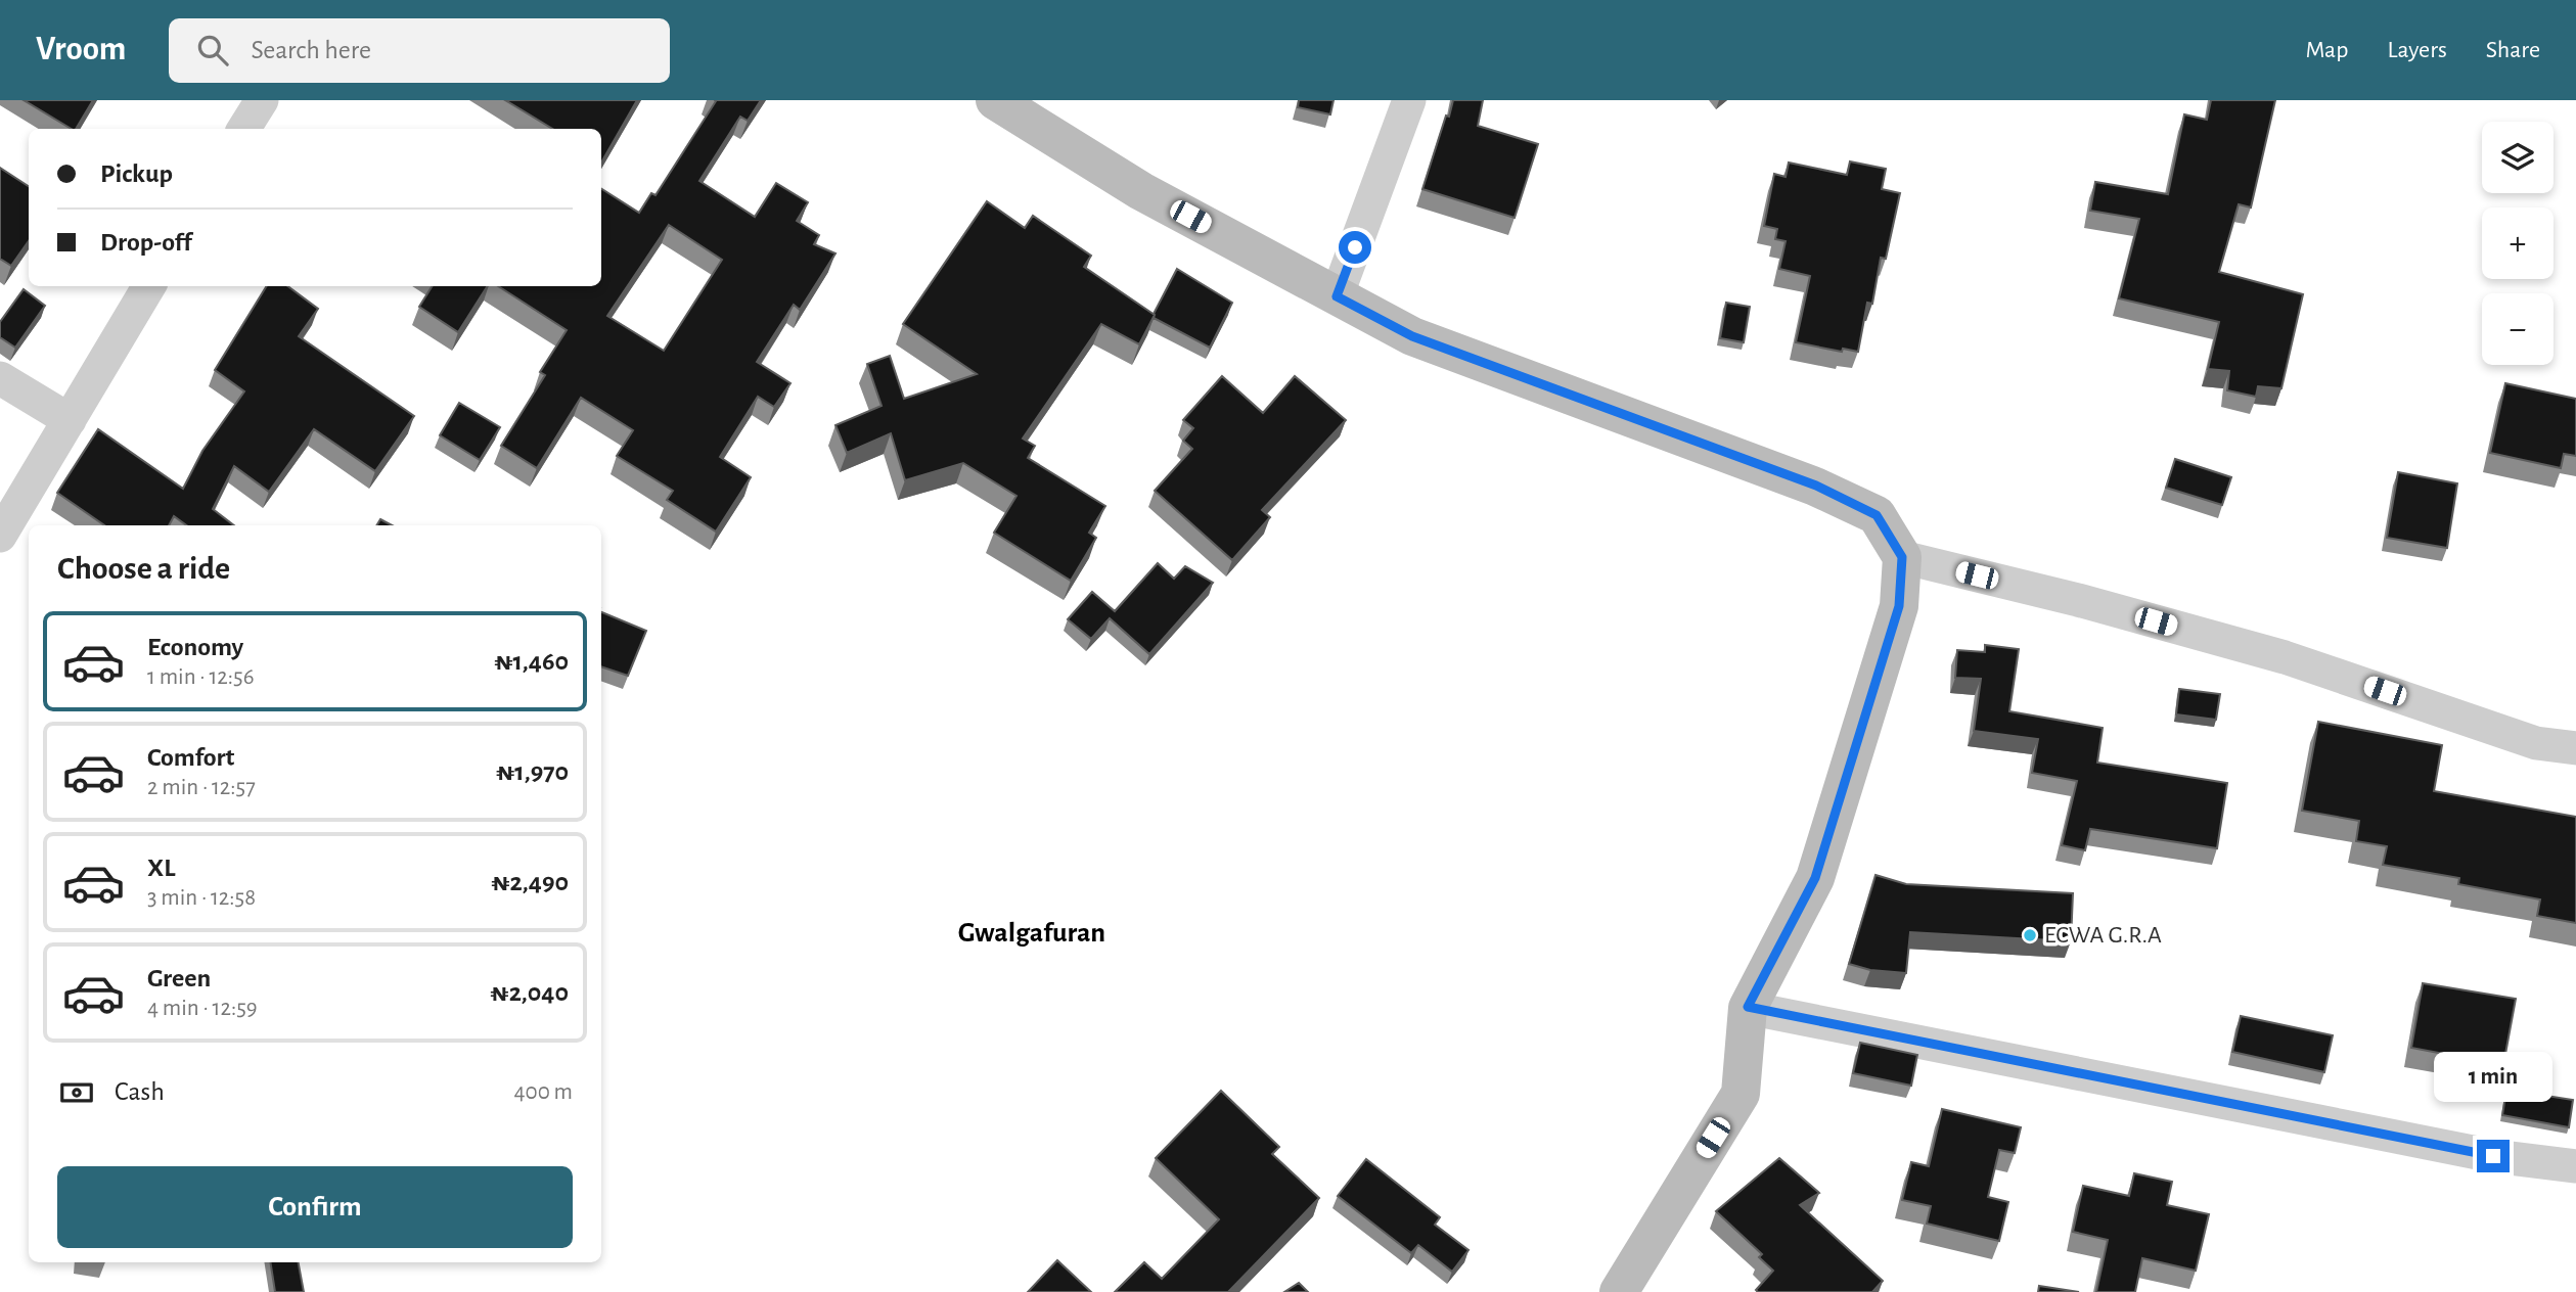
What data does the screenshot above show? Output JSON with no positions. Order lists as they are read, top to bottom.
{
  "districts": ["Gwalgafuran"],
  "places": ["ECWA G.R.A"],
  "page": {
    "header": "Vroom",
    "search": "Search here",
    "nav": ["Map", "Layers", "Share"],
    "map_buttons": ["+", "−"],
    "banner": ["Pickup", "Drop-off"],
    "heading": "Choose a ride",
    "list": [
      {
        "name": "Economy",
        "note": "1 min · 12:56",
        "value": "₦1,460"
      },
      {
        "name": "Comfort",
        "note": "2 min · 12:57",
        "value": "₦1,970"
      },
      {
        "name": "XL",
        "note": "3 min · 12:58",
        "value": "₦2,490"
      },
      {
        "name": "Green",
        "note": "4 min · 12:59",
        "value": "₦2,040"
      }
    ],
    "bubble": "1 min",
    "pay": ["Cash", "400 m"],
    "buttons": "Confirm"
  }
}
